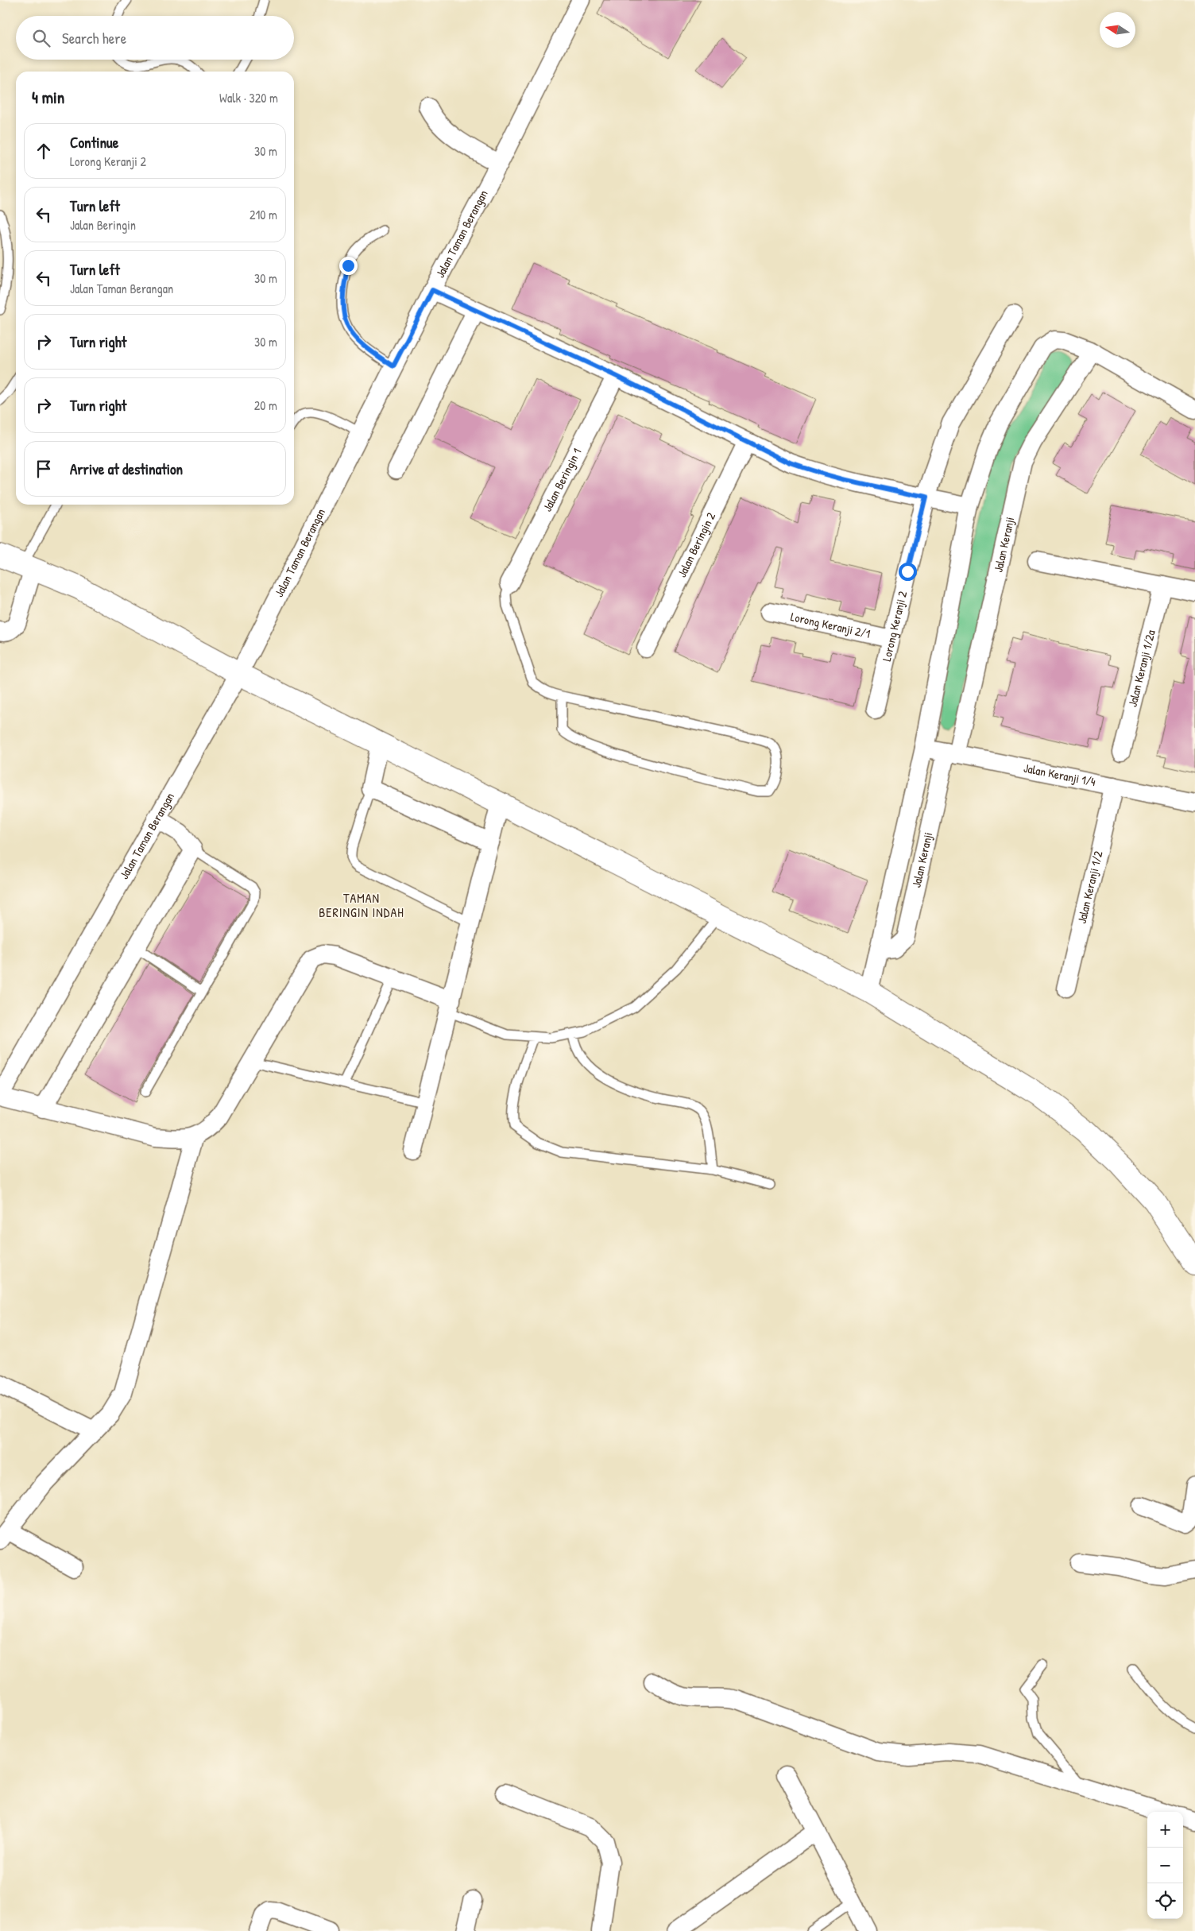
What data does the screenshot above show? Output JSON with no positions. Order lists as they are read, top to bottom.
{
  "streets": {
    "street": [
      "Jalan Taman Berangan",
      "Jalan Beringin 1",
      "Jalan Keranji",
      "Jalan Beringin 2",
      "Lorong Keranji 2/1",
      "Lorong Keranji 2",
      "Jalan Keranji 1/2a",
      "Jalan Keranji 1/4",
      "Jalan Keranji 1/2"
    ]
  },
  "crossings": [
    ["Jalan Keranji", "Jalan Keranji 1/4"],
    ["Lorong Keranji 2/1", "Lorong Keranji 2"],
    ["Jalan Keranji 1/4", "Jalan Keranji 1/2"]
  ],
  "districts": ["TAMAN BERINGIN INDAH"],
  "north": "left",
  "page": {
    "search": "Search here",
    "heading": ["4 min", "Walk · 320 m"],
    "list": [
      ["Continue", "Lorong Keranji 2", "30 m"],
      ["Turn left", "Jalan Beringin", "210 m"],
      ["Turn left", "Jalan Taman Berangan", "30 m"],
      ["Turn right", "30 m"],
      ["Turn right", "20 m"],
      "Arrive at destination"
    ],
    "map_buttons": ["+", "−"]
  }
}
